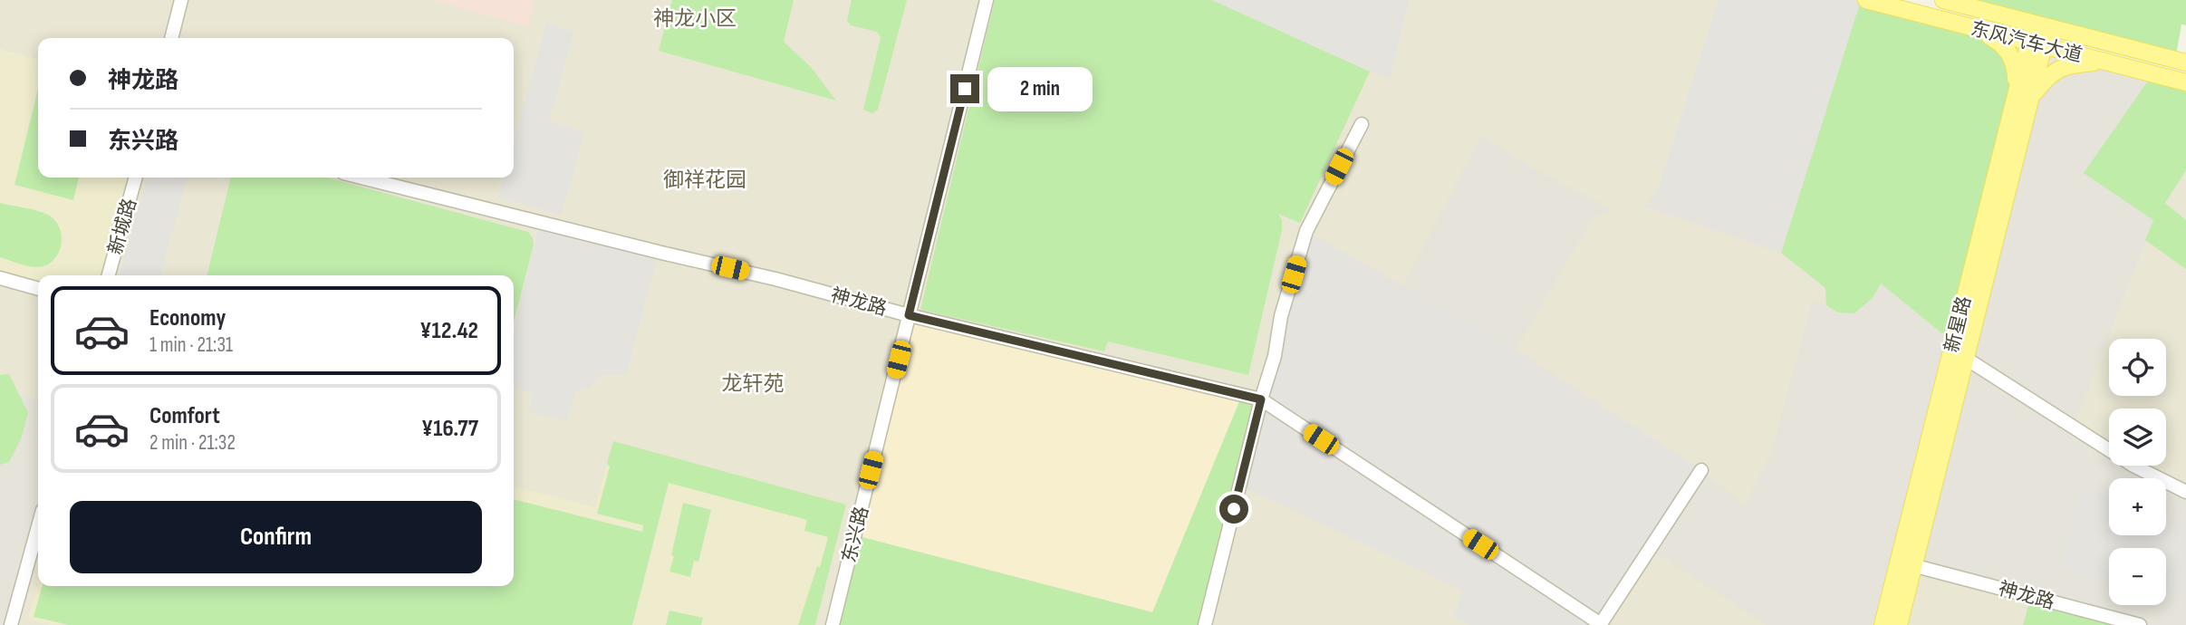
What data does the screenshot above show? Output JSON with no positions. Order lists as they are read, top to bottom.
{
  "streets": {
    "main road": ["东风汽车大道", "新星路"],
    "street": ["新城路", "神龙路", "东兴路"]
  },
  "crossings": [
    ["东风汽车大道", "新星路"],
    ["神龙路", "新星路"],
    ["神龙路", "东兴路"]
  ],
  "districts": ["神龙小区", "御祥花园", "龙轩苑"],
  "page": {
    "banner": ["神龙路", "东兴路"],
    "bubble": "2 min",
    "list": [
      {
        "name": "Economy",
        "note": "1 min · 21:31",
        "value": "¥12.42"
      },
      {
        "name": "Comfort",
        "note": "2 min · 21:32",
        "value": "¥16.77"
      }
    ],
    "map_buttons": ["+", "−"],
    "buttons": "Confirm"
  }
}
